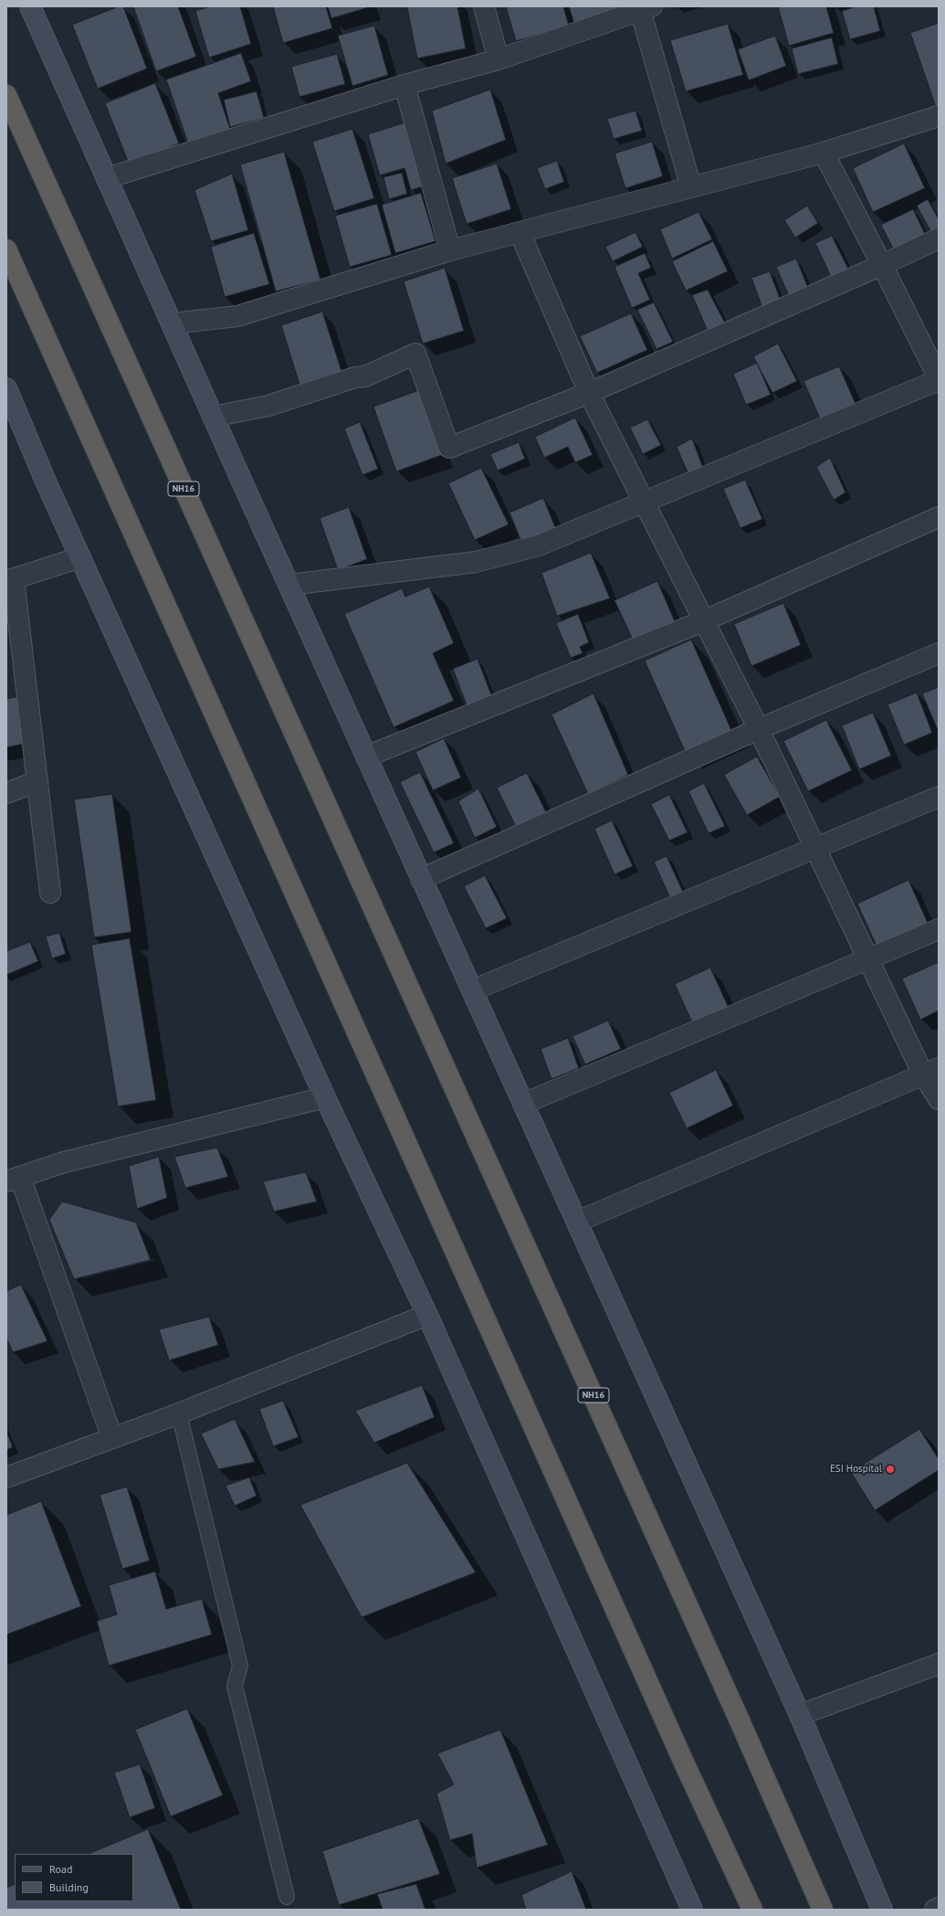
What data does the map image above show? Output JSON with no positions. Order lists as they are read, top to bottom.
{
  "streets": {
    "highway": ["NH16"]
  },
  "places": ["ESI Hospital"],
  "legend": ["Road", "Building"]
}
